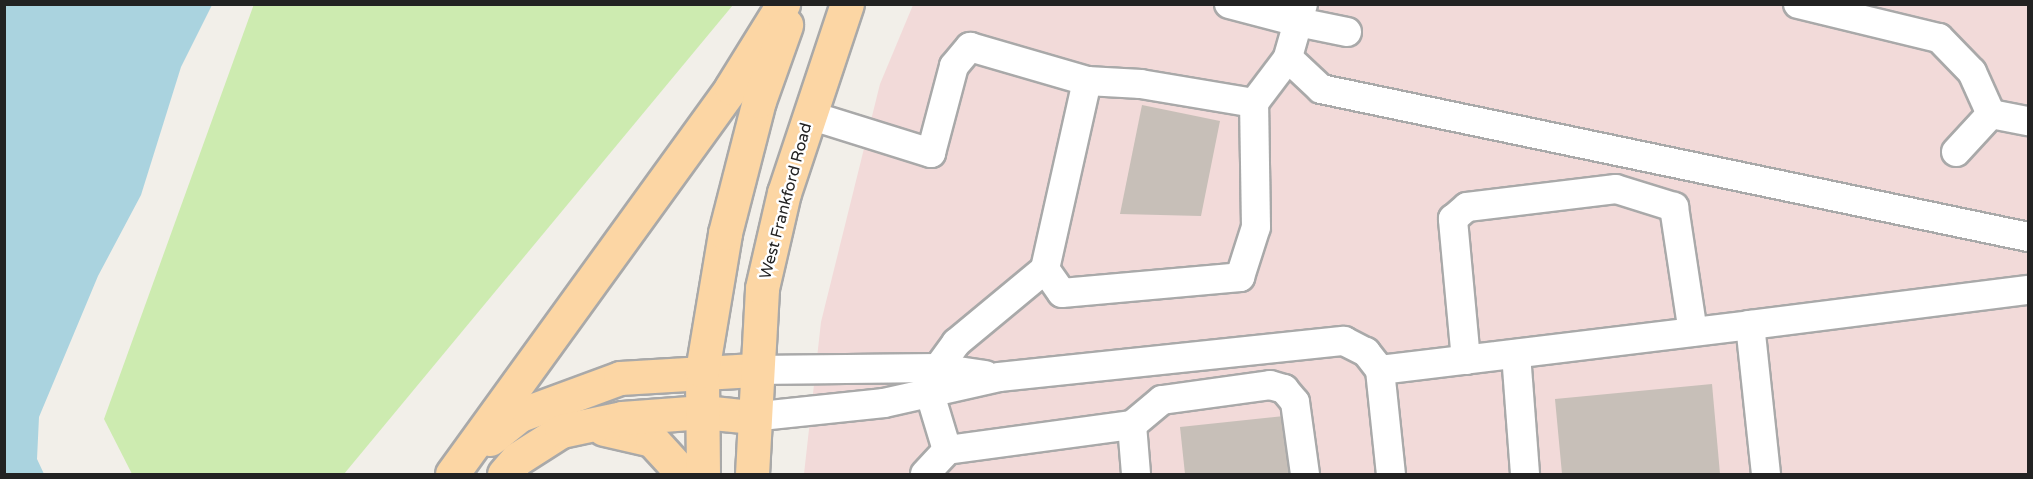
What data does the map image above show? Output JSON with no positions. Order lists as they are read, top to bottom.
{
  "streets": {
    "main road": ["West Frankford Road"]
  }
}
